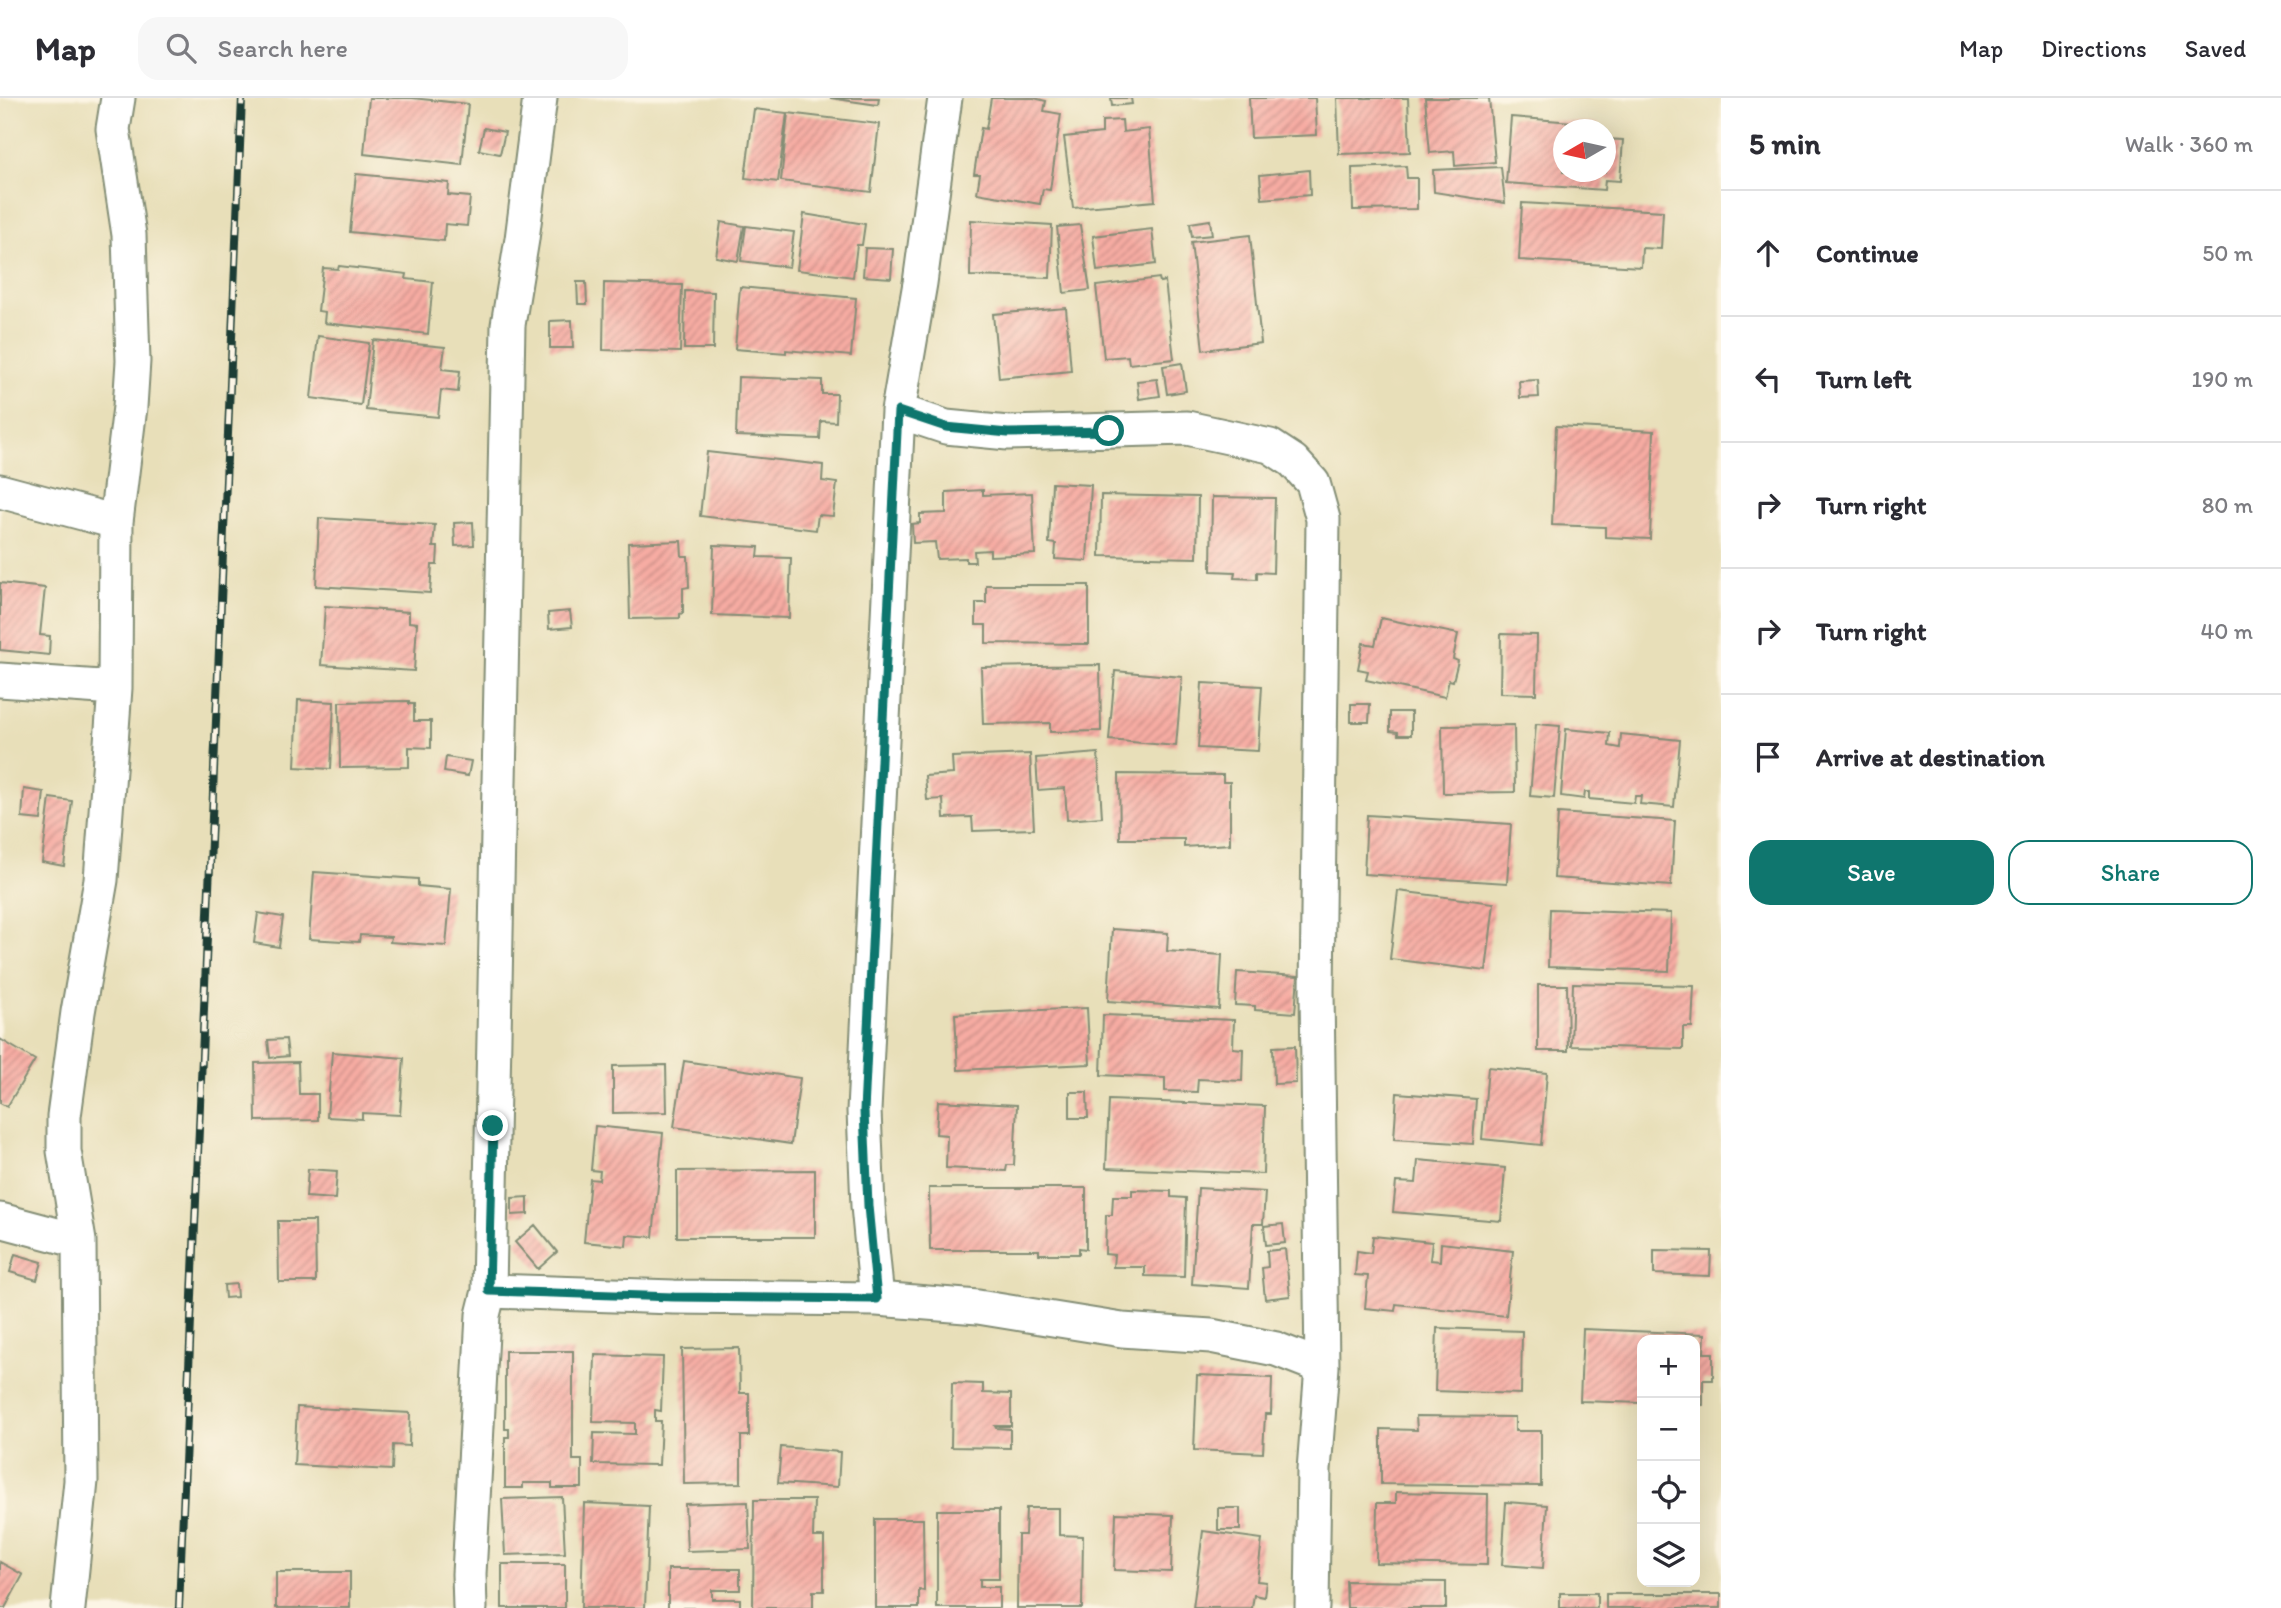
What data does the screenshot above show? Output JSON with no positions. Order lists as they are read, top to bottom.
{
  "north": "left",
  "page": {
    "header": "Map",
    "search": "Search here",
    "nav": ["Map", "Directions", "Saved"],
    "heading": ["5 min", "Walk · 360 m"],
    "list": [
      ["Continue", "50 m"],
      ["Turn left", "190 m"],
      ["Turn right", "80 m"],
      ["Turn right", "40 m"],
      "Arrive at destination"
    ],
    "buttons": ["Save", "Share"],
    "map_buttons": ["+", "−"]
  }
}
